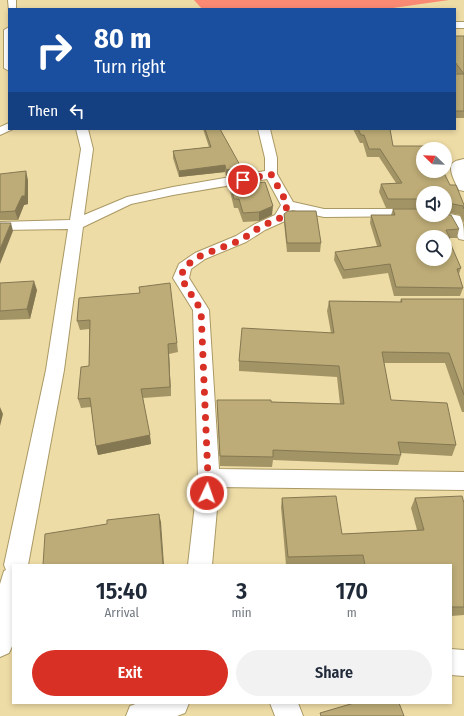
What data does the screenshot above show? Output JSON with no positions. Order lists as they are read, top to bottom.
{
  "north": "top left",
  "page": {
    "turn": ["80 m", "Turn right"],
    "then": "Then",
    "eta": [
      "15:40",
      "Arrival",
      "3",
      "min",
      "170",
      "m"
    ],
    "buttons": ["Exit", "Share"]
  }
}
